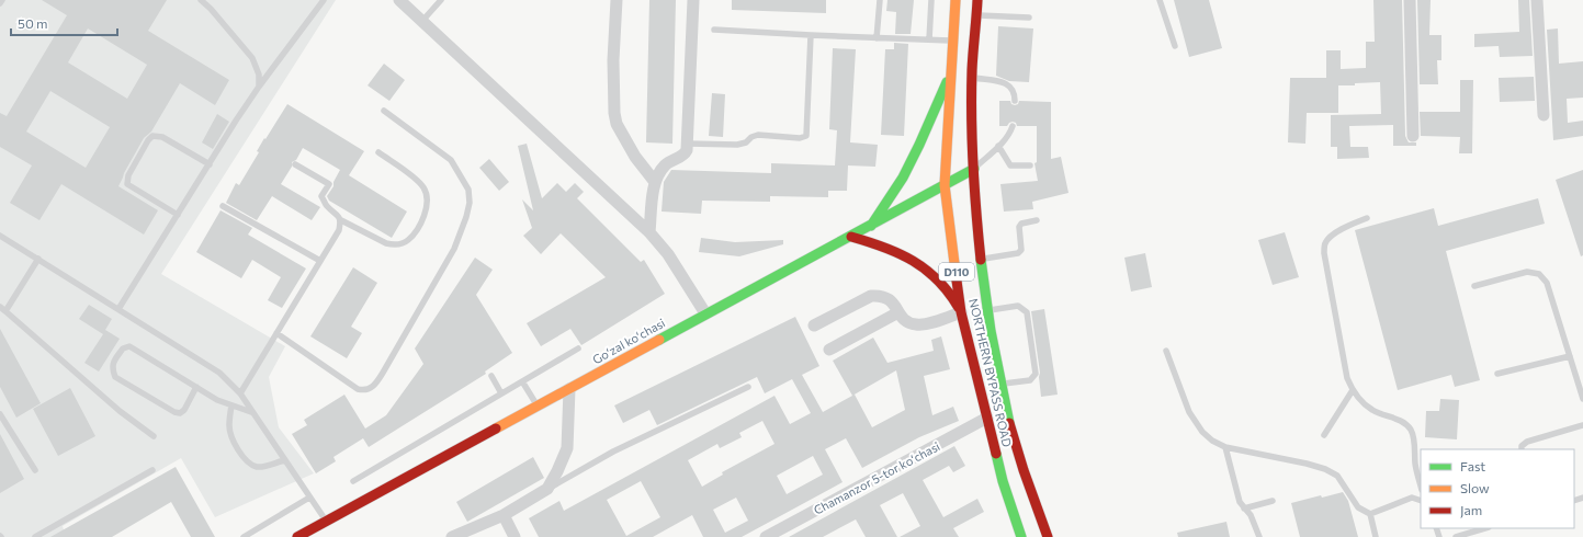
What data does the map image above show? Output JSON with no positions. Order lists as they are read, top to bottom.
{
  "streets": {
    "main road": ["D110", "Goʻzal koʻchasi", "NORTHERN BYPASS ROAD"],
    "street": ["Chamanzor 5-tor koʻchasi"]
  },
  "crossings": [
    ["Goʻzal koʻchasi", "NORTHERN BYPASS ROAD"],
    ["NORTHERN BYPASS ROAD", "Chamanzor 5-tor koʻchasi"]
  ],
  "legend": ["Fast", "Slow", "Jam"],
  "scale_bar": "50 m"
}
